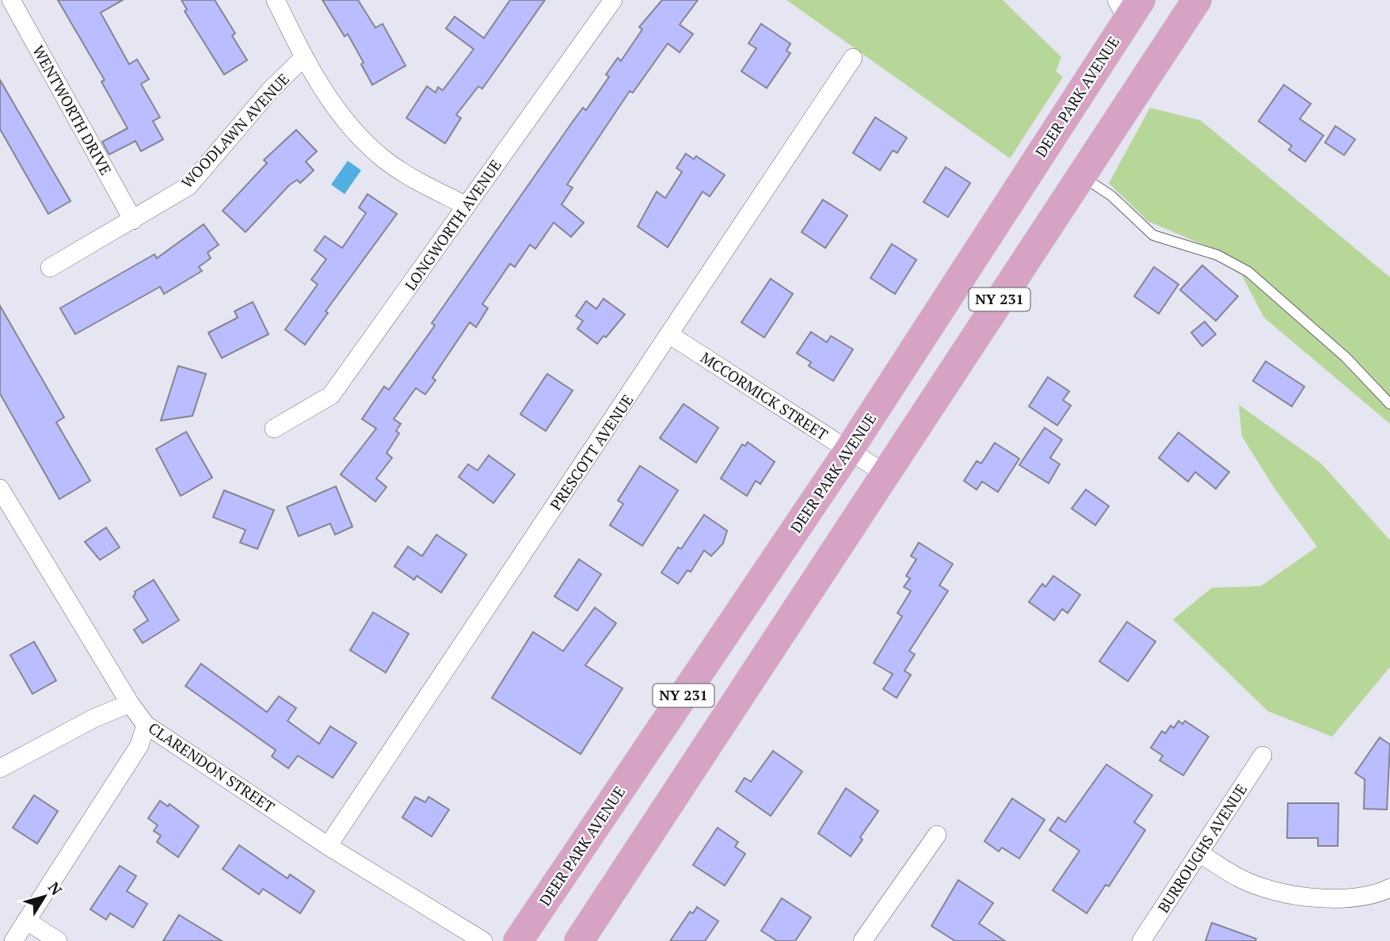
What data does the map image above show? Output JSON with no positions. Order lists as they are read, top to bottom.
{
  "streets": {
    "main road": ["DEER PARK AVENUE", "NY 231"],
    "street": [
      "WENTWORTH DRIVE",
      "WOODLAWN AVENUE",
      "LONGWORTH AVENUE",
      "MCCORMICK STREET",
      "PRESCOTT AVENUE",
      "CLARENDON STREET",
      "BURROUGHS AVENUE"
    ]
  },
  "crossings": [
    ["DEER PARK AVENUE", "MCCORMICK STREET"],
    ["WENTWORTH DRIVE", "WOODLAWN AVENUE"],
    ["NY 231", "MCCORMICK STREET"],
    ["MCCORMICK STREET", "PRESCOTT AVENUE"],
    ["PRESCOTT AVENUE", "CLARENDON STREET"]
  ],
  "north": "top right"
}
